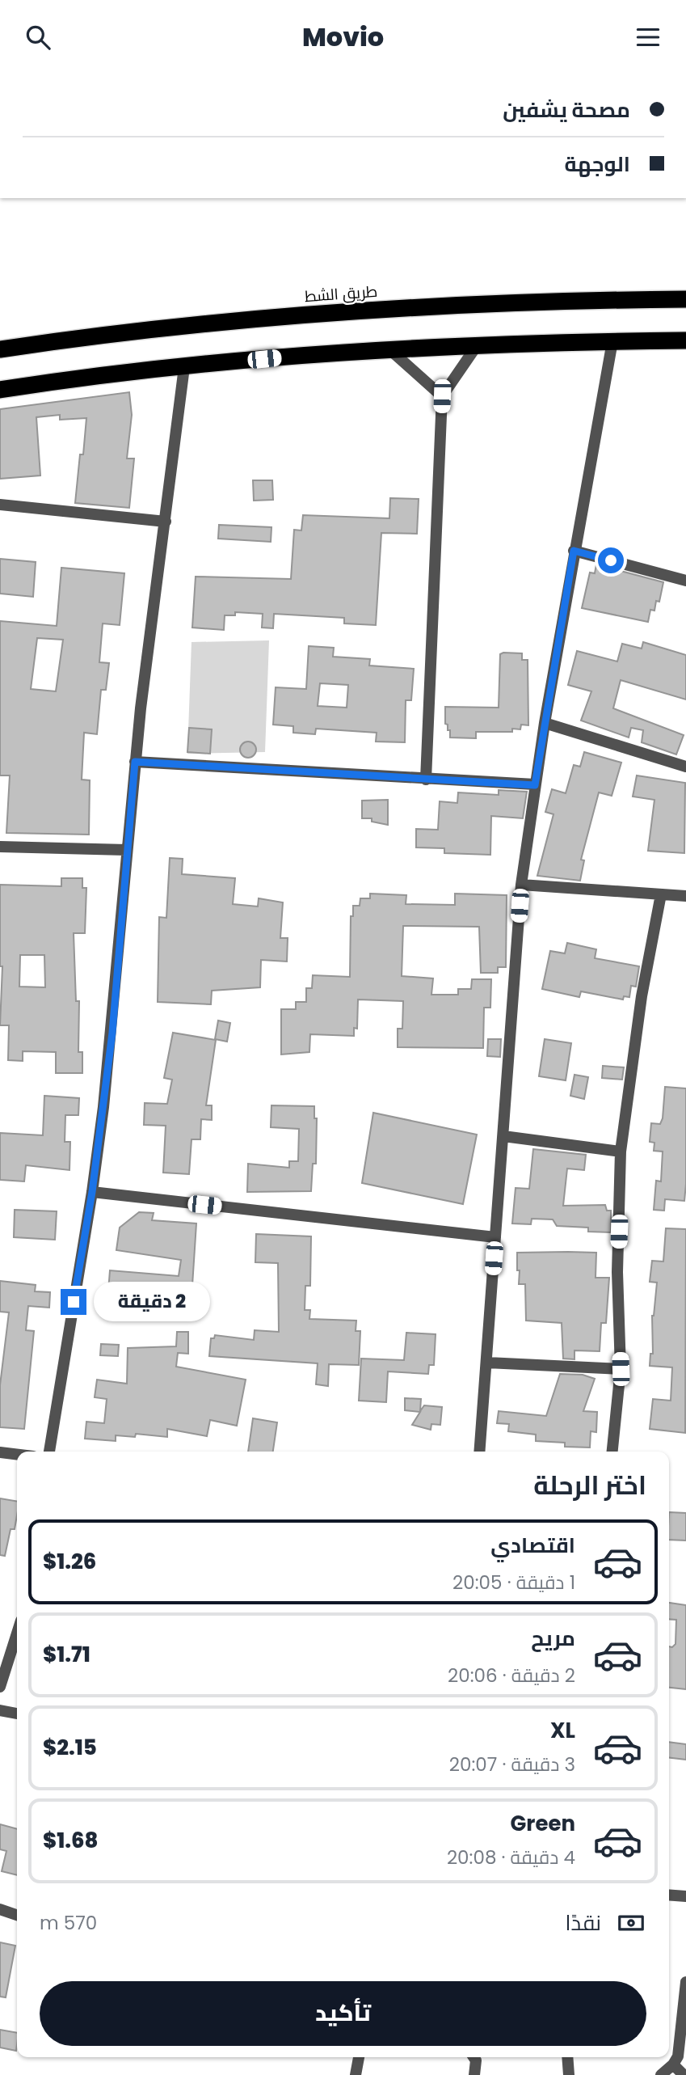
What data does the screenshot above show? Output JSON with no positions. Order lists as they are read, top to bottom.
{
  "streets": {
    "highway": ["طريق الشط"]
  },
  "page": {
    "header": "Movio",
    "banner": ["مصحة يشفين", "الوجهة"],
    "bubble": "2 دقيقة",
    "heading": "اختر الرحلة",
    "list": [
      {
        "name": "اقتصادي",
        "note": "1 دقيقة · 20:05",
        "value": "$1.26"
      },
      {
        "name": "مريح",
        "note": "2 دقيقة · 20:06",
        "value": "$1.71"
      },
      {
        "name": "XL",
        "note": "3 دقيقة · 20:07",
        "value": "$2.15"
      },
      {
        "name": "Green",
        "note": "4 دقيقة · 20:08",
        "value": "$1.68"
      }
    ],
    "pay": ["نقدًا", "570 m"],
    "buttons": "تأكيد"
  }
}
